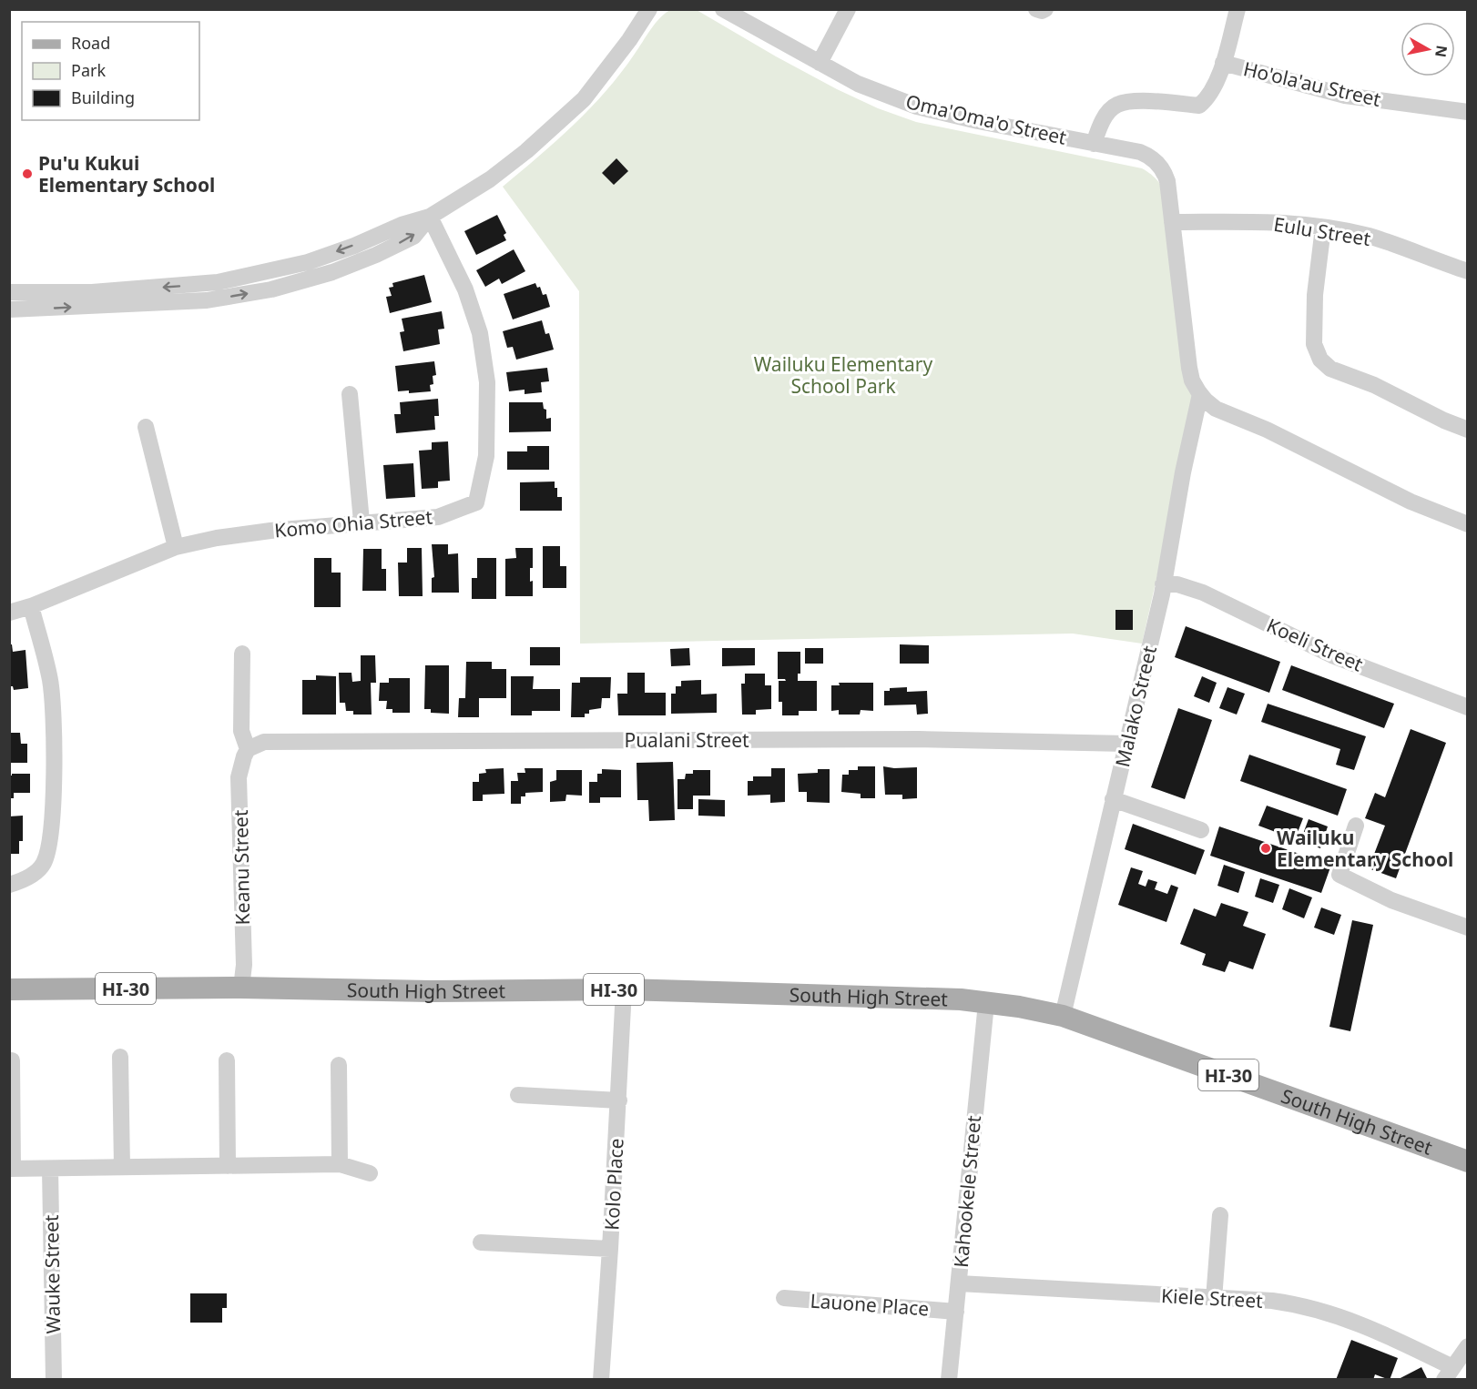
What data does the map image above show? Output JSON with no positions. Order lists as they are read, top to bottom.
{
  "streets": {
    "main road": ["HI-30", "South High Street"],
    "street": [
      "Ho'ola'au Street",
      "Oma'Oma'o Street",
      "Eulu Street",
      "Komo Ohia Street",
      "Koeli Street",
      "Malako Street",
      "Pualani Street",
      "Keanu Street",
      "Kolo Place",
      "Kahookele Street",
      "Wauke Street",
      "Kiele Street",
      "Lauone Place"
    ]
  },
  "crossings": [
    ["Ho'ola'au Street", "Oma'Oma'o Street"],
    ["Oma'Oma'o Street", "Eulu Street"],
    ["Koeli Street", "Malako Street"],
    ["Malako Street", "Pualani Street"],
    ["Malako Street", "South High Street"],
    ["Pualani Street", "Keanu Street"],
    ["Keanu Street", "HI-30"],
    ["Keanu Street", "South High Street"],
    ["HI-30", "South High Street"],
    ["South High Street", "Kolo Place"],
    ["South High Street", "Kahookele Street"],
    ["Kahookele Street", "Kiele Street"],
    ["Kahookele Street", "Lauone Place"]
  ],
  "parks": ["Wailuku Elementary School Park"],
  "places": ["Pu'u Kukui Elementary School", "Wailuku Elementary School"],
  "legend": ["Road", "Park", "Building"],
  "north": "right"
}
